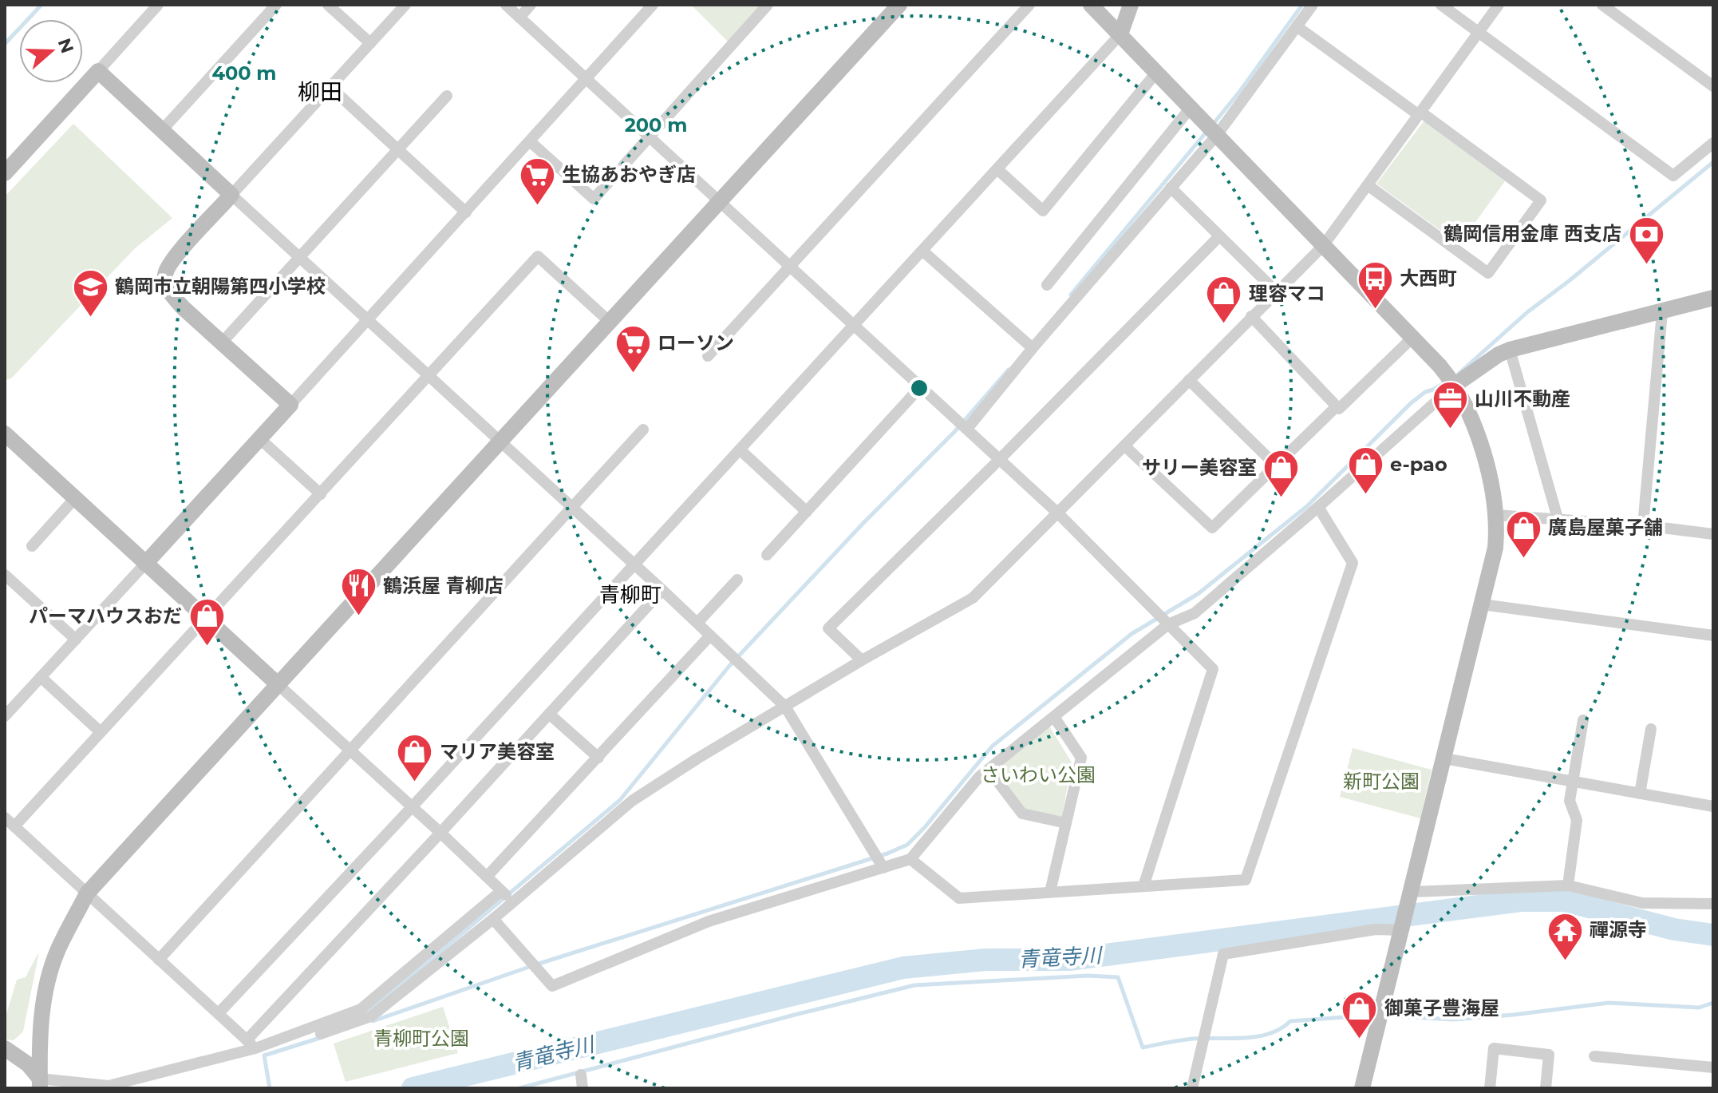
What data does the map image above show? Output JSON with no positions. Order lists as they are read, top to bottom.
{
  "districts": ["柳田", "青柳町"],
  "water": ["青竜寺川"],
  "parks": ["さいわい公園", "新町公園", "青柳町公園"],
  "places": {
    "supermarket": ["生協あおやぎ店", "ローソン"],
    "bank": ["鶴岡信用金庫 西支店"],
    "bus stop": ["大西町"],
    "school or university": ["鶴岡市立朝陽第四小学校"],
    "shop": [
      "理容マコ",
      "e-pao",
      "サリー美容室",
      "廣島屋菓子舗",
      "パーマハウスおだ",
      "マリア美容室",
      "御菓子豊海屋"
    ],
    "office": ["山川不動産"],
    "restaurant": ["鶴浜屋 青柳店"],
    "temple": ["禪源寺"]
  },
  "north": "right",
  "rings": ["400 m", "200 m"]
}
